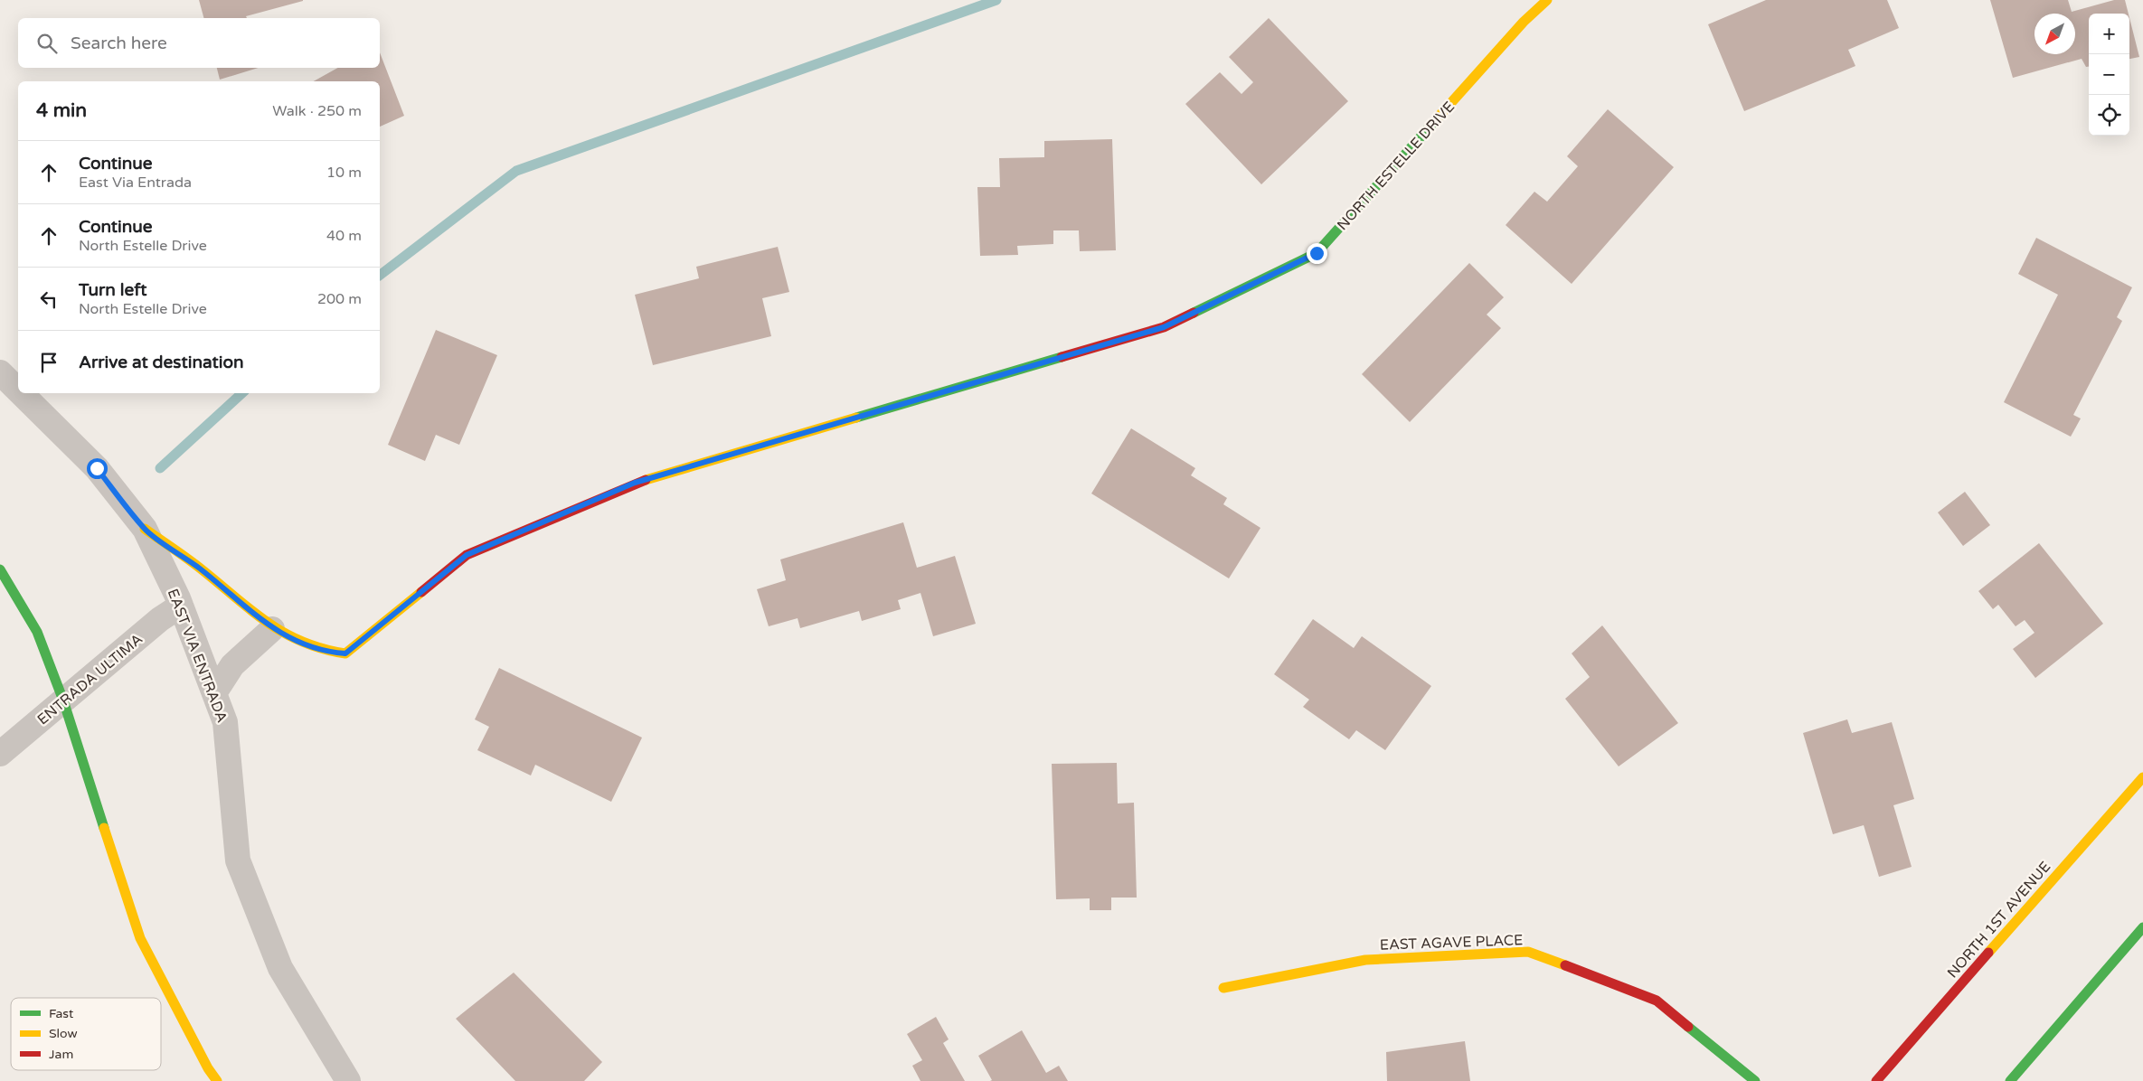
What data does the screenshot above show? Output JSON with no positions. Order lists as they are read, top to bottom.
{
  "streets": {
    "street": [
      "NORTH ESTELLE DRIVE",
      "EAST VIA ENTRADA",
      "ENTRADA ULTIMA",
      "NORTH 1ST AVENUE",
      "EAST AGAVE PLACE"
    ]
  },
  "crossings": [
    ["NORTH ESTELLE DRIVE", "EAST VIA ENTRADA"],
    ["EAST VIA ENTRADA", "ENTRADA ULTIMA"]
  ],
  "legend": ["Fast", "Slow", "Jam"],
  "north": "bottom left",
  "page": {
    "map_buttons": ["+", "−"],
    "search": "Search here",
    "heading": ["4 min", "Walk · 250 m"],
    "list": [
      ["Continue", "East Via Entrada", "10 m"],
      ["Continue", "North Estelle Drive", "40 m"],
      ["Turn left", "North Estelle Drive", "200 m"],
      "Arrive at destination"
    ]
  }
}
